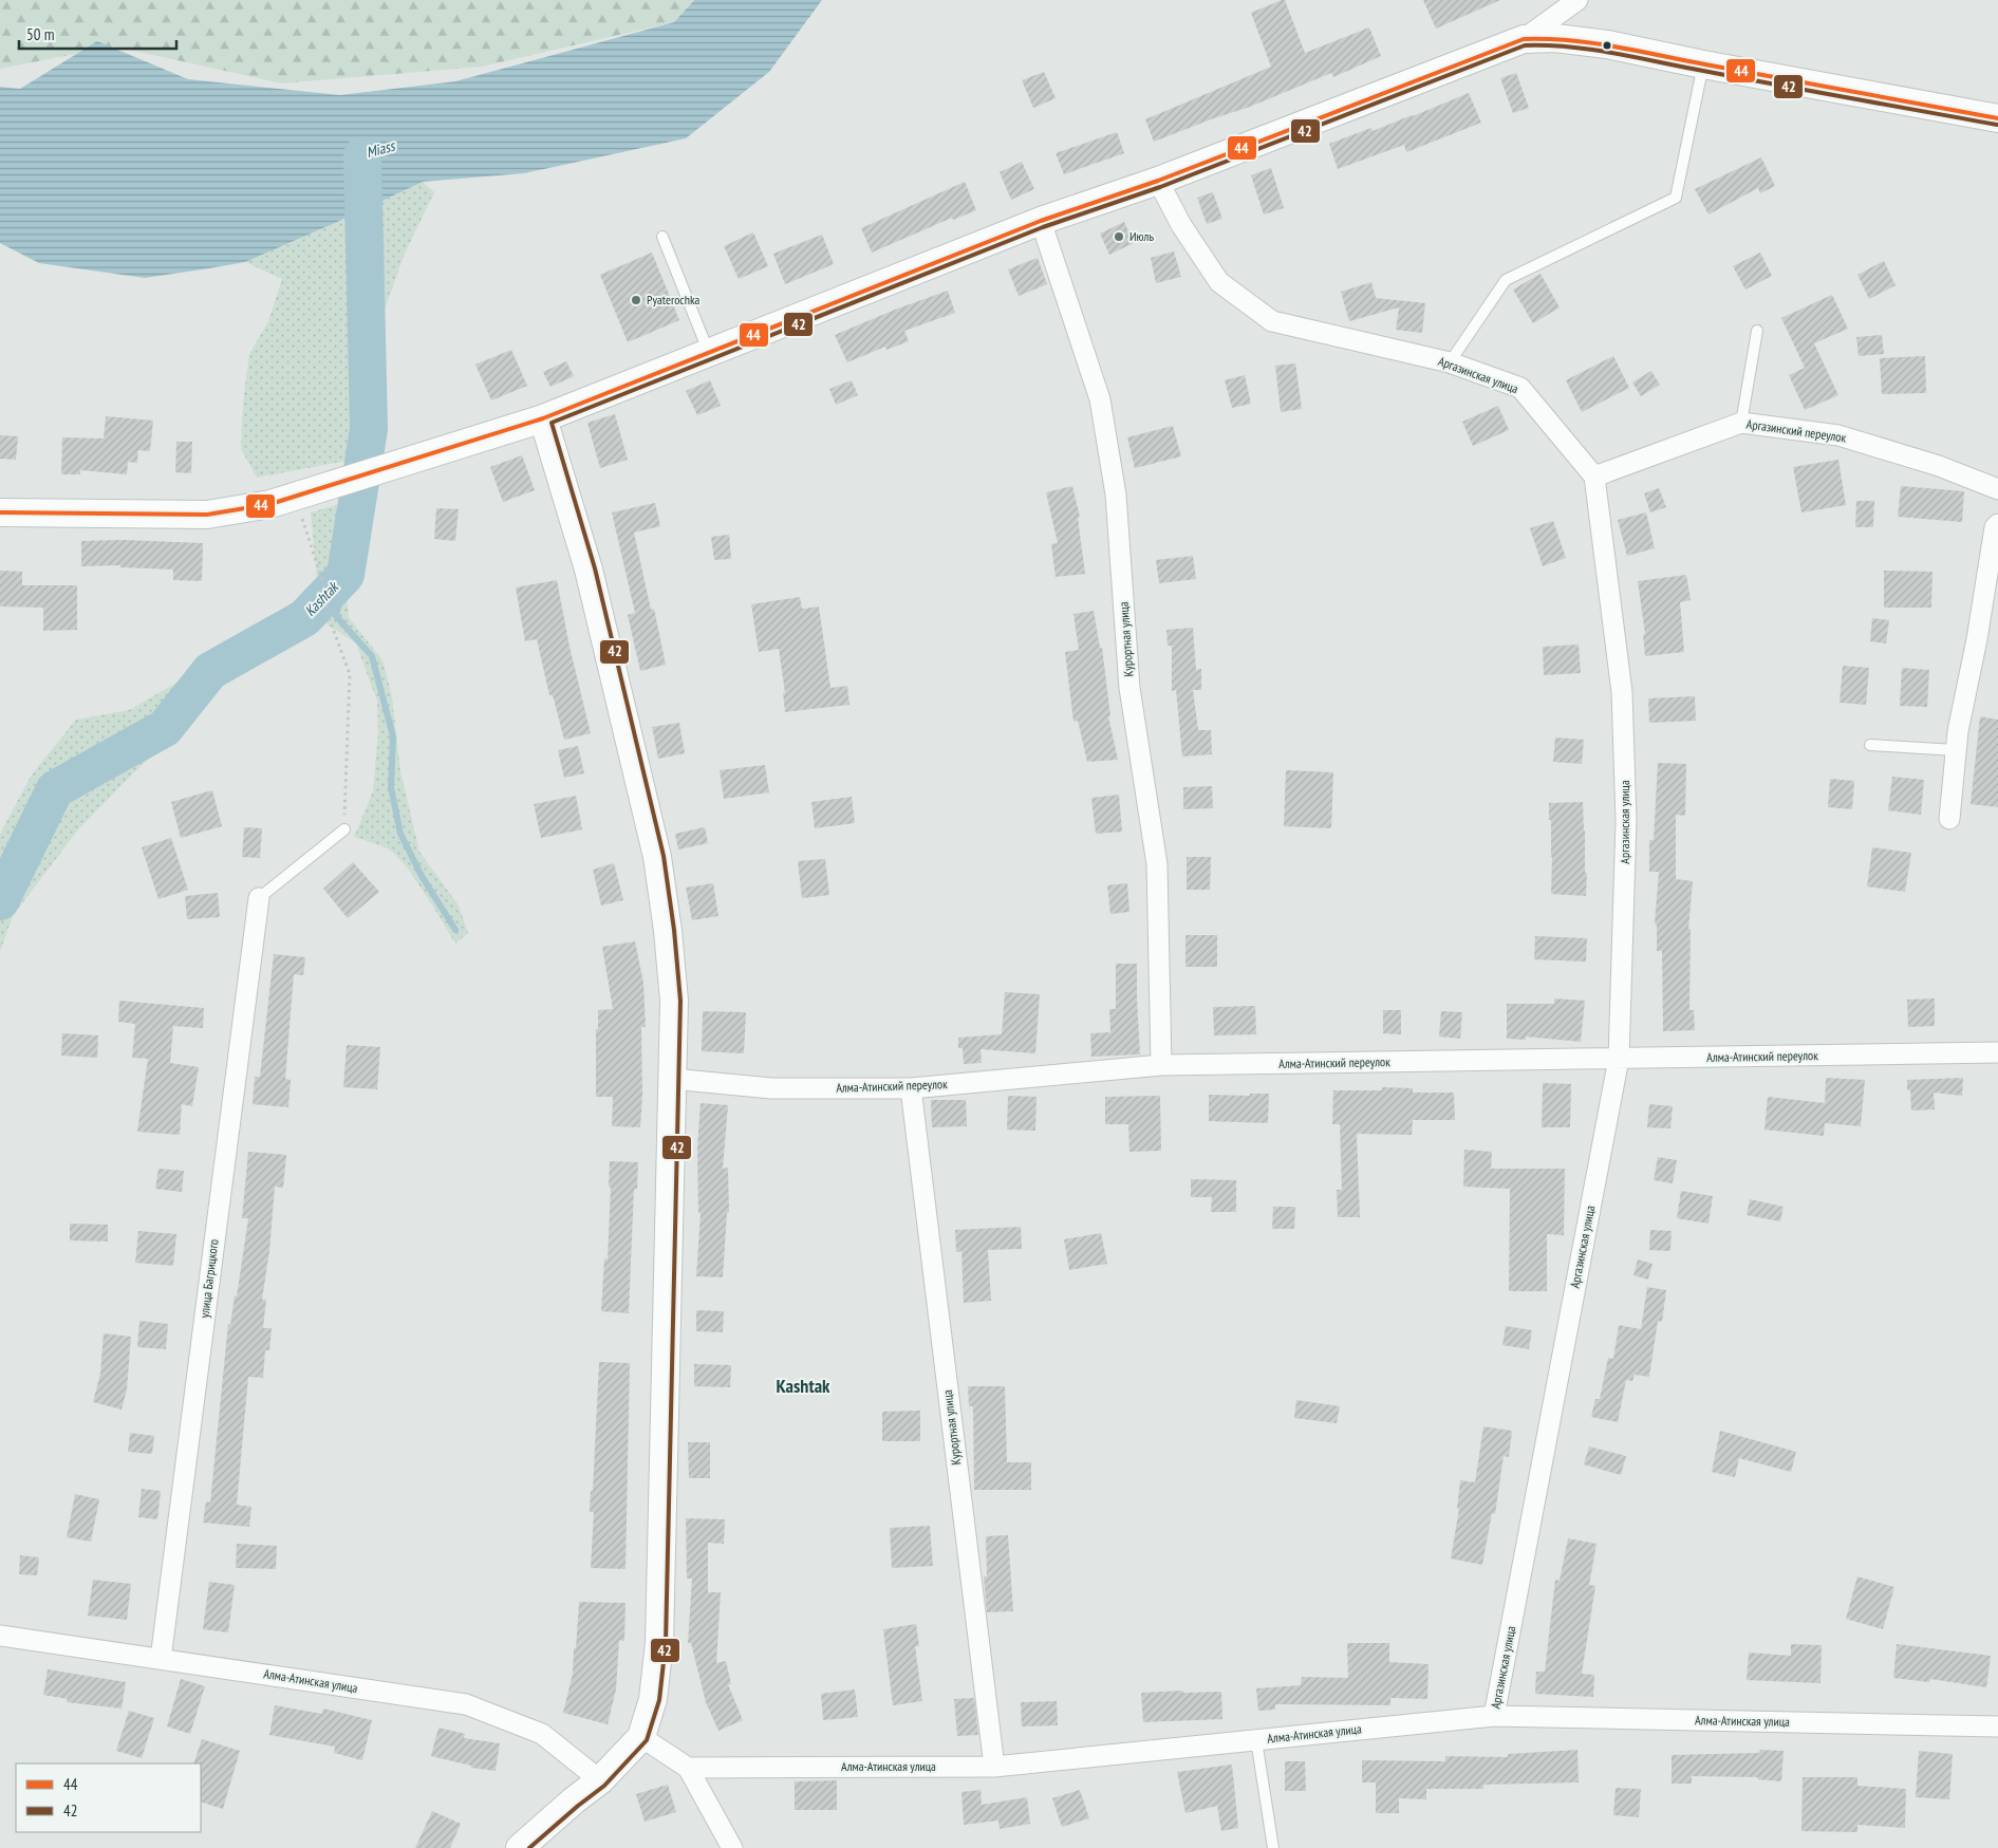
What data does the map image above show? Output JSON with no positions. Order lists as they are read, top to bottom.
{
  "streets": {
    "street": [
      "Аргазинская улица",
      "Аргазинский переулок",
      "Курортная улица",
      "Алма-Атинский переулок",
      "улица Багрицкого",
      "Алма-Атинская улица"
    ]
  },
  "crossings": [
    ["Аргазинская улица", "Аргазинский переулок"],
    ["Аргазинская улица", "Алма-Атинский переулок"],
    ["Аргазинская улица", "Алма-Атинская улица"],
    ["Курортная улица", "Алма-Атинский переулок"],
    ["Курортная улица", "Алма-Атинская улица"],
    ["улица Багрицкого", "Алма-Атинская улица"]
  ],
  "districts": ["Kashtak"],
  "water": ["Miass", "Kashtak"],
  "places": ["Июль", "Pyaterochka"],
  "lines": ["transit line 44", "transit line 42"],
  "legend": ["44", "42"],
  "scale_bar": "50 m"
}
